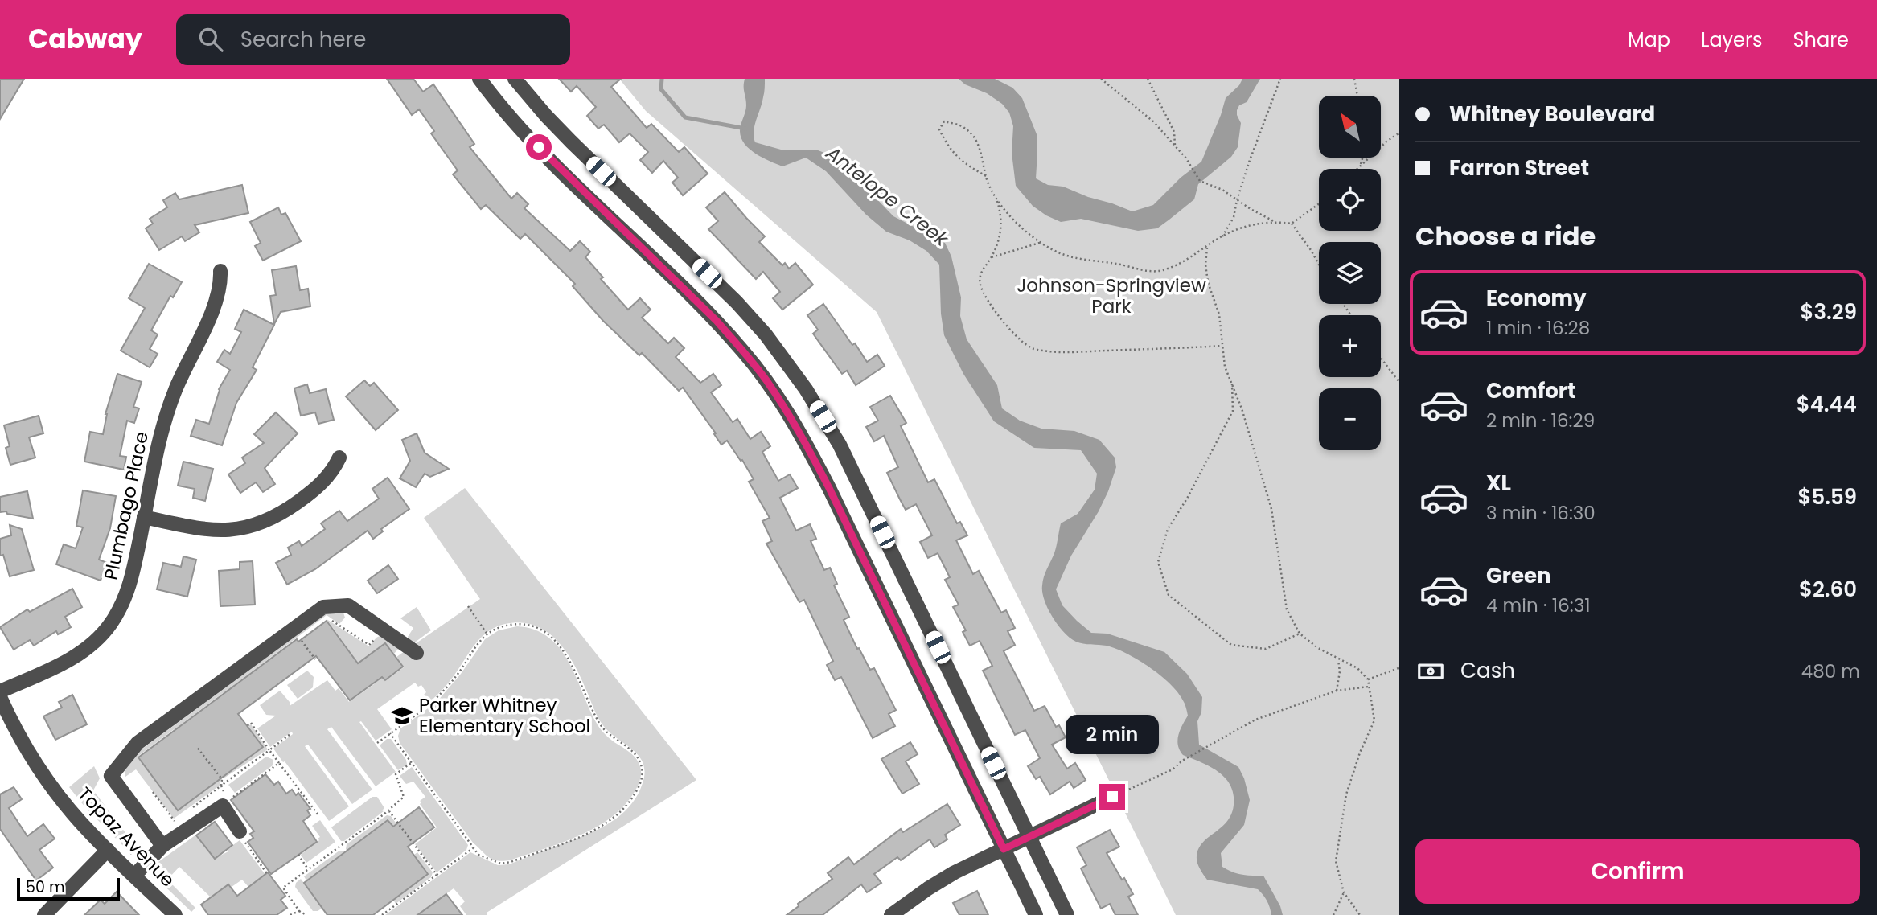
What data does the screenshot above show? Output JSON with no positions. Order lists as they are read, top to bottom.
{
  "streets": {
    "street": ["Plumbago Place", "Topaz Avenue"]
  },
  "water": ["Antelope Creek"],
  "parks": ["Johnson-Springview Park"],
  "places": {
    "school or university": ["Parker Whitney Elementary School"]
  },
  "scale_bar": "50 m",
  "north": "top left",
  "page": {
    "header": "Cabway",
    "search": "Search here",
    "nav": ["Map", "Layers", "Share"],
    "banner": ["Whitney Boulevard", "Farron Street"],
    "map_buttons": ["+", "−"],
    "heading": "Choose a ride",
    "list": [
      {
        "name": "Economy",
        "note": "1 min · 16:28",
        "value": "$3.29"
      },
      {
        "name": "Comfort",
        "note": "2 min · 16:29",
        "value": "$4.44"
      },
      {
        "name": "XL",
        "note": "3 min · 16:30",
        "value": "$5.59"
      },
      {
        "name": "Green",
        "note": "4 min · 16:31",
        "value": "$2.60"
      }
    ],
    "pay": ["Cash", "480 m"],
    "bubble": "2 min",
    "buttons": "Confirm",
    "scale": "50 m"
  }
}
